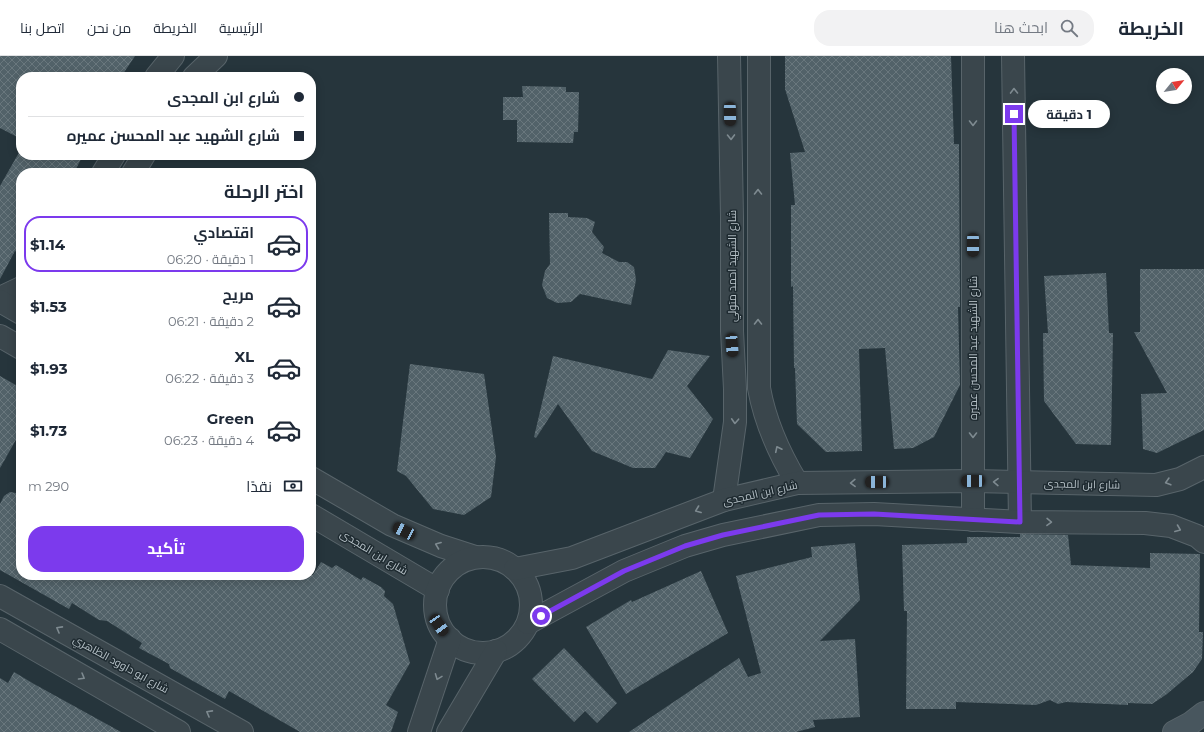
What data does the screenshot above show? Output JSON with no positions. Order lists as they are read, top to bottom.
{
  "streets": {
    "street": [
      "شارع الشهيد احمد متولي",
      "شارع الشهيد عبد المحسن عميره",
      "شارع ابن المجدى",
      "شارع ابو داوود الظاهري"
    ]
  },
  "crossings": [
    ["شارع الشهيد احمد متولي", "شارع ابن المجدى"],
    ["شارع الشهيد عبد المحسن عميره", "شارع ابن المجدى"]
  ],
  "north": "top right",
  "page": {
    "header": "الخريطة",
    "search": "ابحث هنا",
    "nav": [
      "الرئيسية",
      "الخريطة",
      "من نحن",
      "اتصل بنا"
    ],
    "banner": ["شارع ابن المجدى", "شارع الشهيد عبد المحسن عميره"],
    "bubble": "1 دقيقة",
    "heading": "اختر الرحلة",
    "list": [
      {
        "name": "اقتصادي",
        "note": "1 دقيقة · 06:20",
        "value": "$1.14"
      },
      {
        "name": "مريح",
        "note": "2 دقيقة · 06:21",
        "value": "$1.53"
      },
      {
        "name": "XL",
        "note": "3 دقيقة · 06:22",
        "value": "$1.93"
      },
      {
        "name": "Green",
        "note": "4 دقيقة · 06:23",
        "value": "$1.73"
      }
    ],
    "pay": ["نقدًا", "290 m"],
    "buttons": "تأكيد"
  }
}
